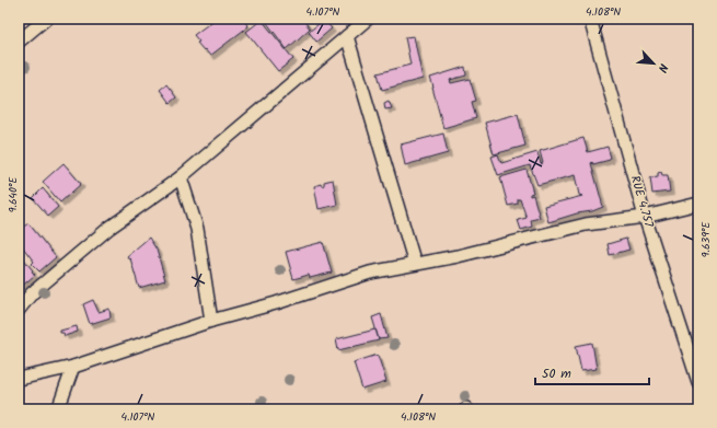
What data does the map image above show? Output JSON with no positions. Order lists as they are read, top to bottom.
{
  "streets": {
    "street": ["RUE 4.757"]
  },
  "scale_bar": "50 m",
  "north": "bottom right",
  "coordinates": [
    "4.107°N",
    "4.108°N",
    "9.640°E",
    "9.639°E"
  ]
}
